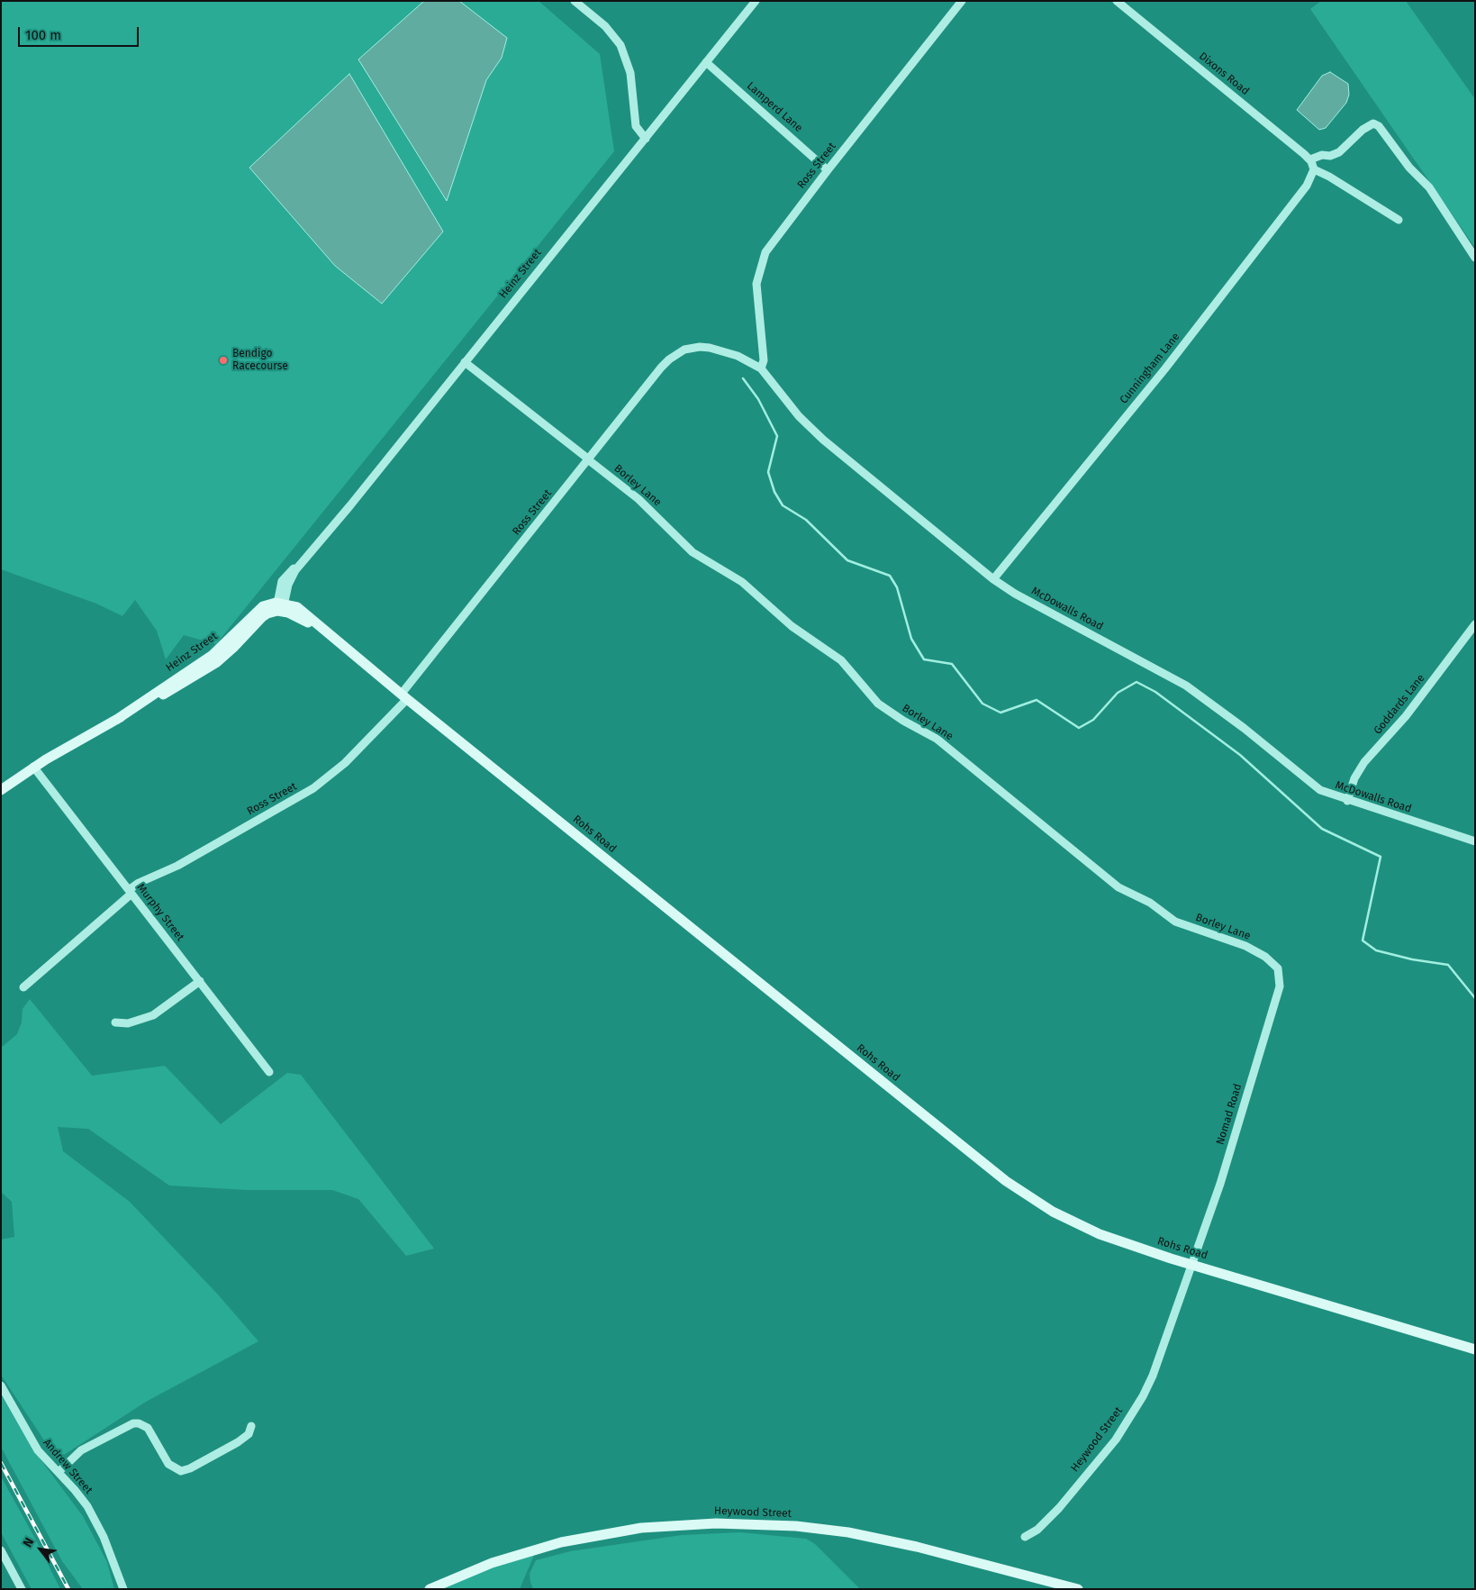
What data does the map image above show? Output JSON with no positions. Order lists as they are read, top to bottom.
{
  "streets": {
    "street": [
      "Dixons Road",
      "Lamperd Lane",
      "Ross Street",
      "Heinz Street",
      "Cunningham Lane",
      "Borley Lane",
      "McDowalls Road",
      "Goddards Lane",
      "Rohs Road",
      "Murphy Street",
      "Nomad Road",
      "Heywood Street",
      "Andrew Street"
    ]
  },
  "crossings": [
    ["Dixons Road", "Cunningham Lane"],
    ["Lamperd Lane", "Ross Street"],
    ["Lamperd Lane", "Heinz Street"],
    ["Ross Street", "Borley Lane"],
    ["Ross Street", "McDowalls Road"],
    ["Ross Street", "Rohs Road"],
    ["Ross Street", "Murphy Street"],
    ["Heinz Street", "Borley Lane"],
    ["Heinz Street", "Rohs Road"],
    ["Heinz Street", "Murphy Street"],
    ["Cunningham Lane", "McDowalls Road"],
    ["Borley Lane", "Nomad Road"],
    ["McDowalls Road", "Goddards Lane"],
    ["Rohs Road", "Nomad Road"],
    ["Rohs Road", "Heywood Street"],
    ["Nomad Road", "Heywood Street"]
  ],
  "places": ["Bendigo Racecourse"],
  "scale_bar": "100 m",
  "north": "top left"
}
